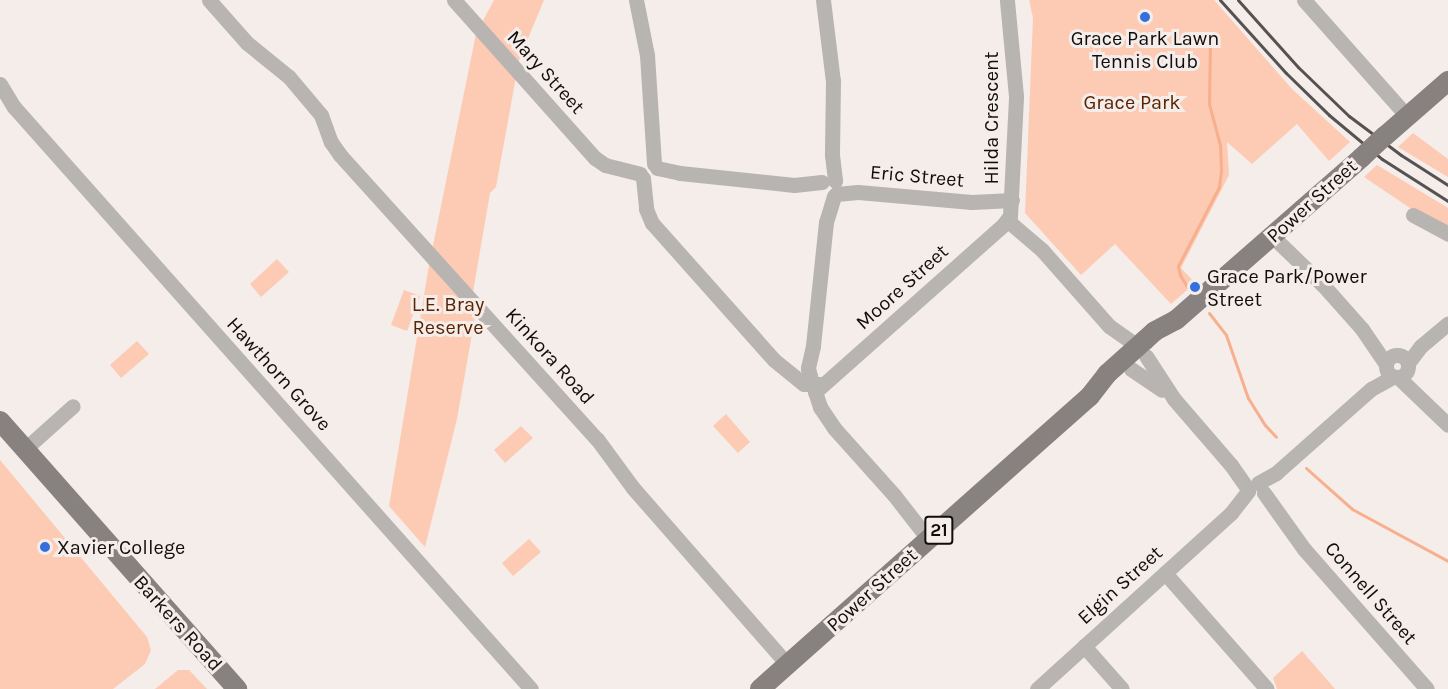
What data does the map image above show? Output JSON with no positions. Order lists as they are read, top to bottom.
{
  "streets": {
    "main road": ["Power Street", "21", "Barkers Road"],
    "street": [
      "Mary Street",
      "Hilda Crescent",
      "Eric Street",
      "Moore Street",
      "Kinkora Road",
      "Hawthorn Grove",
      "Elgin Street",
      "Connell Street"
    ]
  },
  "crossings": [
    ["Mary Street", "Eric Street"],
    ["Hilda Crescent", "Eric Street"],
    ["Hilda Crescent", "Moore Street"],
    ["Hilda Crescent", "Connell Street"],
    ["Eric Street", "Moore Street"],
    ["Eric Street", "Connell Street"],
    ["Power Street", "Kinkora Road"],
    ["Power Street", "Connell Street"],
    ["Moore Street", "Connell Street"],
    ["Elgin Street", "Connell Street"]
  ],
  "parks": ["Grace Park", "L.E. Bray Reserve"],
  "places": ["Grace Park Lawn Tennis Club", "Grace Park/Power Street", "Xavier College"]
}
